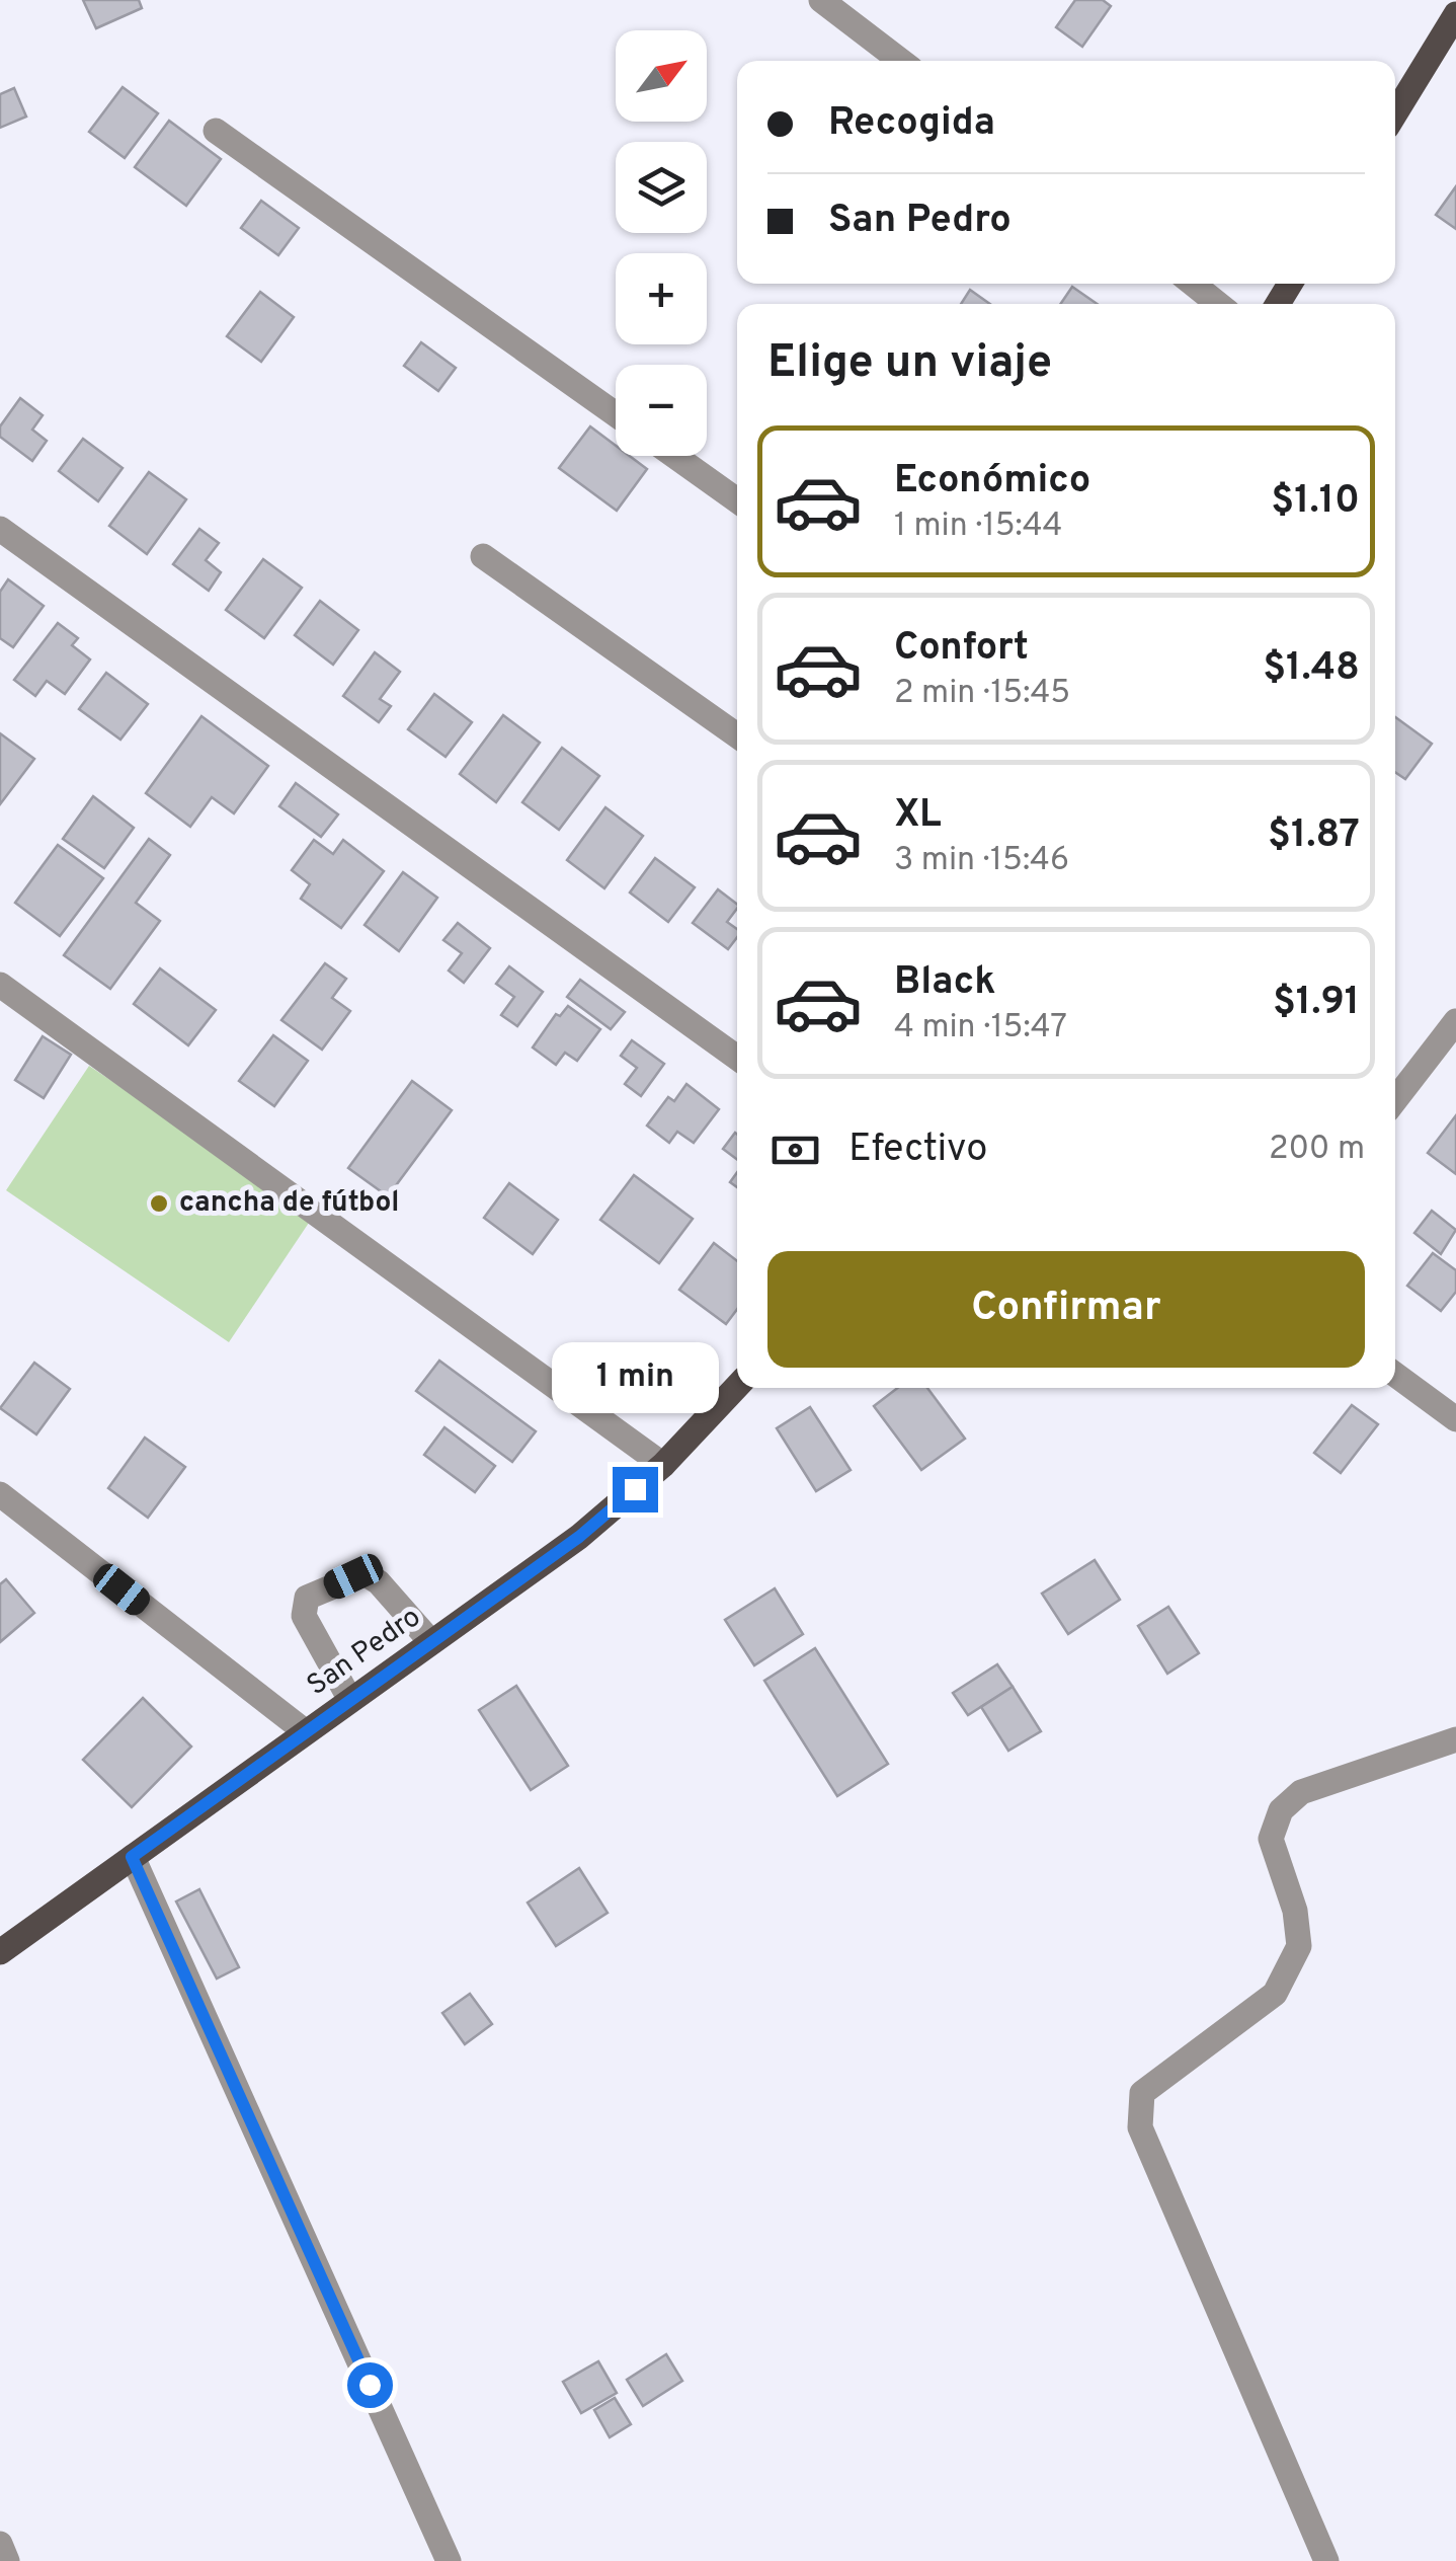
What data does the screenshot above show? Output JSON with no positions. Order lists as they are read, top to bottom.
{
  "streets": {
    "main road": ["San Pedro"]
  },
  "places": ["cancha de fútbol"],
  "north": "top right",
  "page": {
    "map_buttons": ["+", "−"],
    "banner": ["Recogida", "San Pedro"],
    "heading": "Elige un viaje",
    "list": [
      {
        "name": "Económico",
        "note": "1 min · 15:44",
        "value": "$1.10"
      },
      {
        "name": "Confort",
        "note": "2 min · 15:45",
        "value": "$1.48"
      },
      {
        "name": "XL",
        "note": "3 min · 15:46",
        "value": "$1.87"
      },
      {
        "name": "Black",
        "note": "4 min · 15:47",
        "value": "$1.91"
      }
    ],
    "pay": ["Efectivo", "200 m"],
    "buttons": "Confirmar",
    "bubble": "1 min"
  }
}
